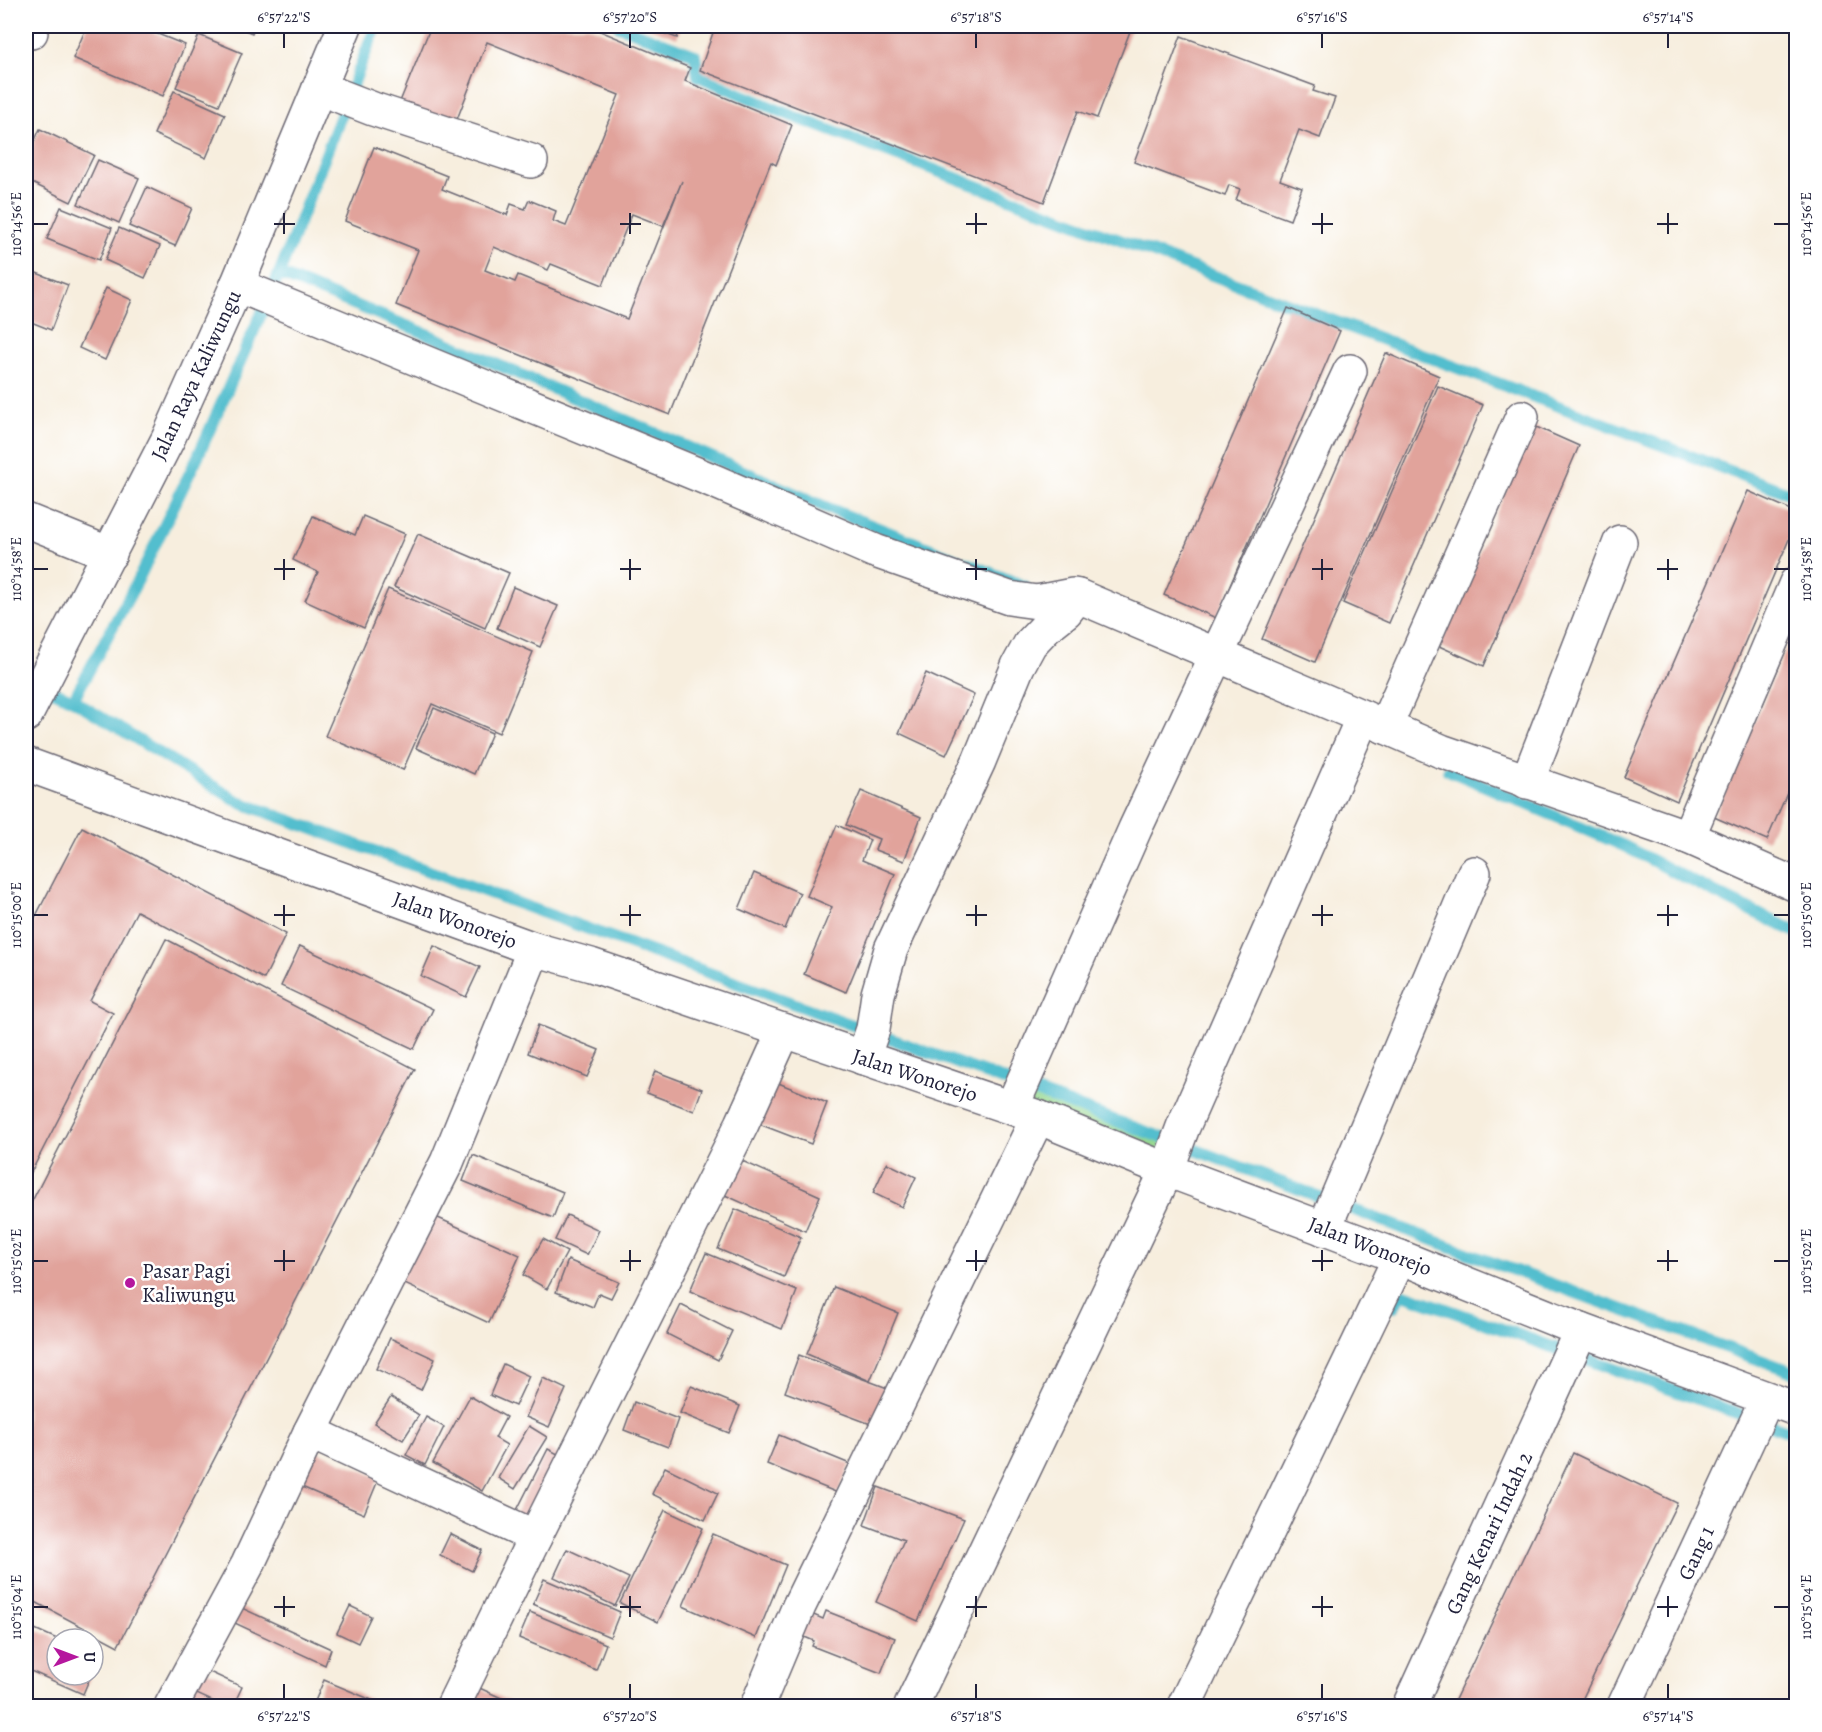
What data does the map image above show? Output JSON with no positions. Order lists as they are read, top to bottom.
{
  "streets": {
    "street": [
      "Jalan Raya Kaliwungu",
      "Jalan Wonorejo",
      "Gang Kenari Indah 2",
      "Gang 1"
    ]
  },
  "crossings": [
    ["Jalan Wonorejo", "Gang Kenari Indah 2"],
    ["Jalan Wonorejo", "Gang 1"]
  ],
  "places": ["Pasar Pagi Kaliwungu"],
  "north": "right",
  "coordinates": [
    "6°57'22\"S",
    "6°57'20\"S",
    "6°57'18\"S",
    "6°57'16\"S",
    "6°57'14\"S",
    "110°14'56\"E",
    "110°14'58\"E",
    "110°15'00\"E",
    "110°15'02\"E",
    "110°15'04\"E"
  ]
}
